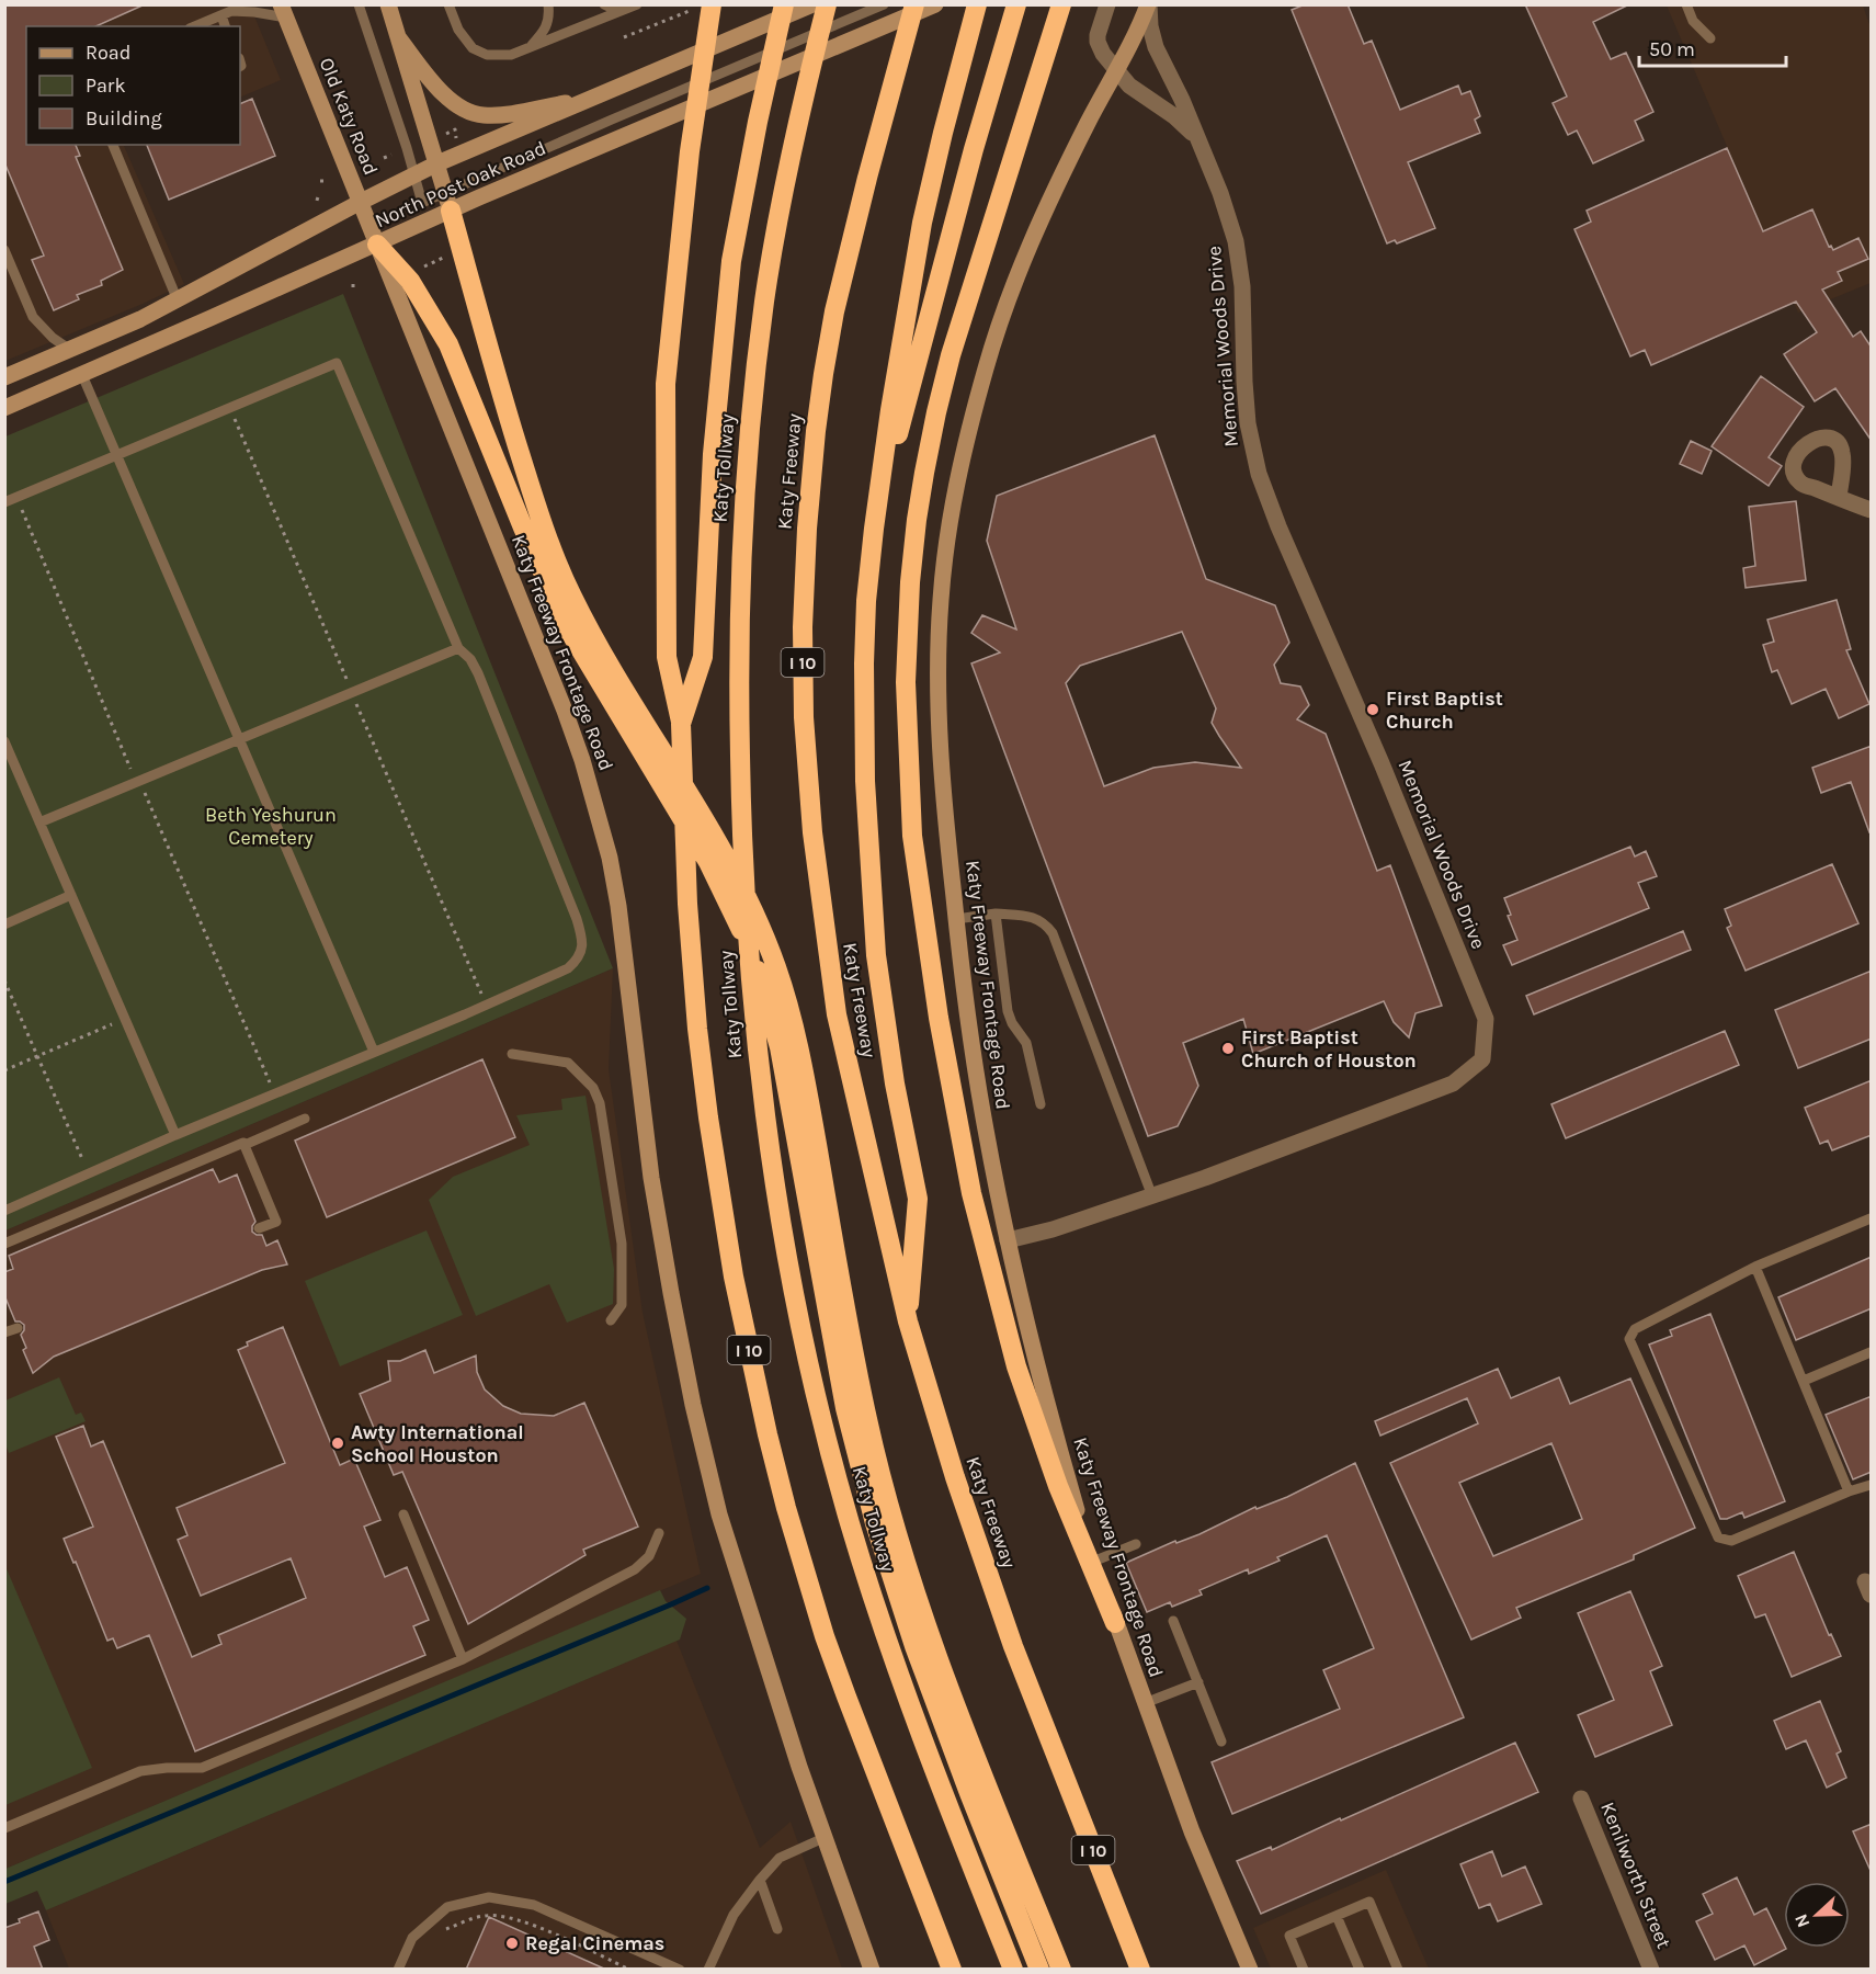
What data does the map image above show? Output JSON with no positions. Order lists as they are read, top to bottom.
{
  "streets": {
    "highway": ["Katy Tollway", "Katy Freeway", "I 10"],
    "main road": ["Old Katy Road", "North Post Oak Road", "Katy Freeway Frontage Road"],
    "street": ["Memorial Woods Drive", "Kenilworth Street"]
  },
  "crossings": [
    ["Old Katy Road", "North Post Oak Road"],
    ["Old Katy Road", "Katy Freeway Frontage Road"],
    ["North Post Oak Road", "Katy Freeway Frontage Road"],
    ["Memorial Woods Drive", "Katy Freeway Frontage Road"]
  ],
  "parks": ["Beth Yeshurun Cemetery"],
  "places": [
    "First Baptist Church",
    "First Baptist Church of Houston",
    "Awty International School Houston",
    "Regal Cinemas"
  ],
  "legend": ["Road", "Park", "Building"],
  "scale_bar": "50 m",
  "north": "left"
}
